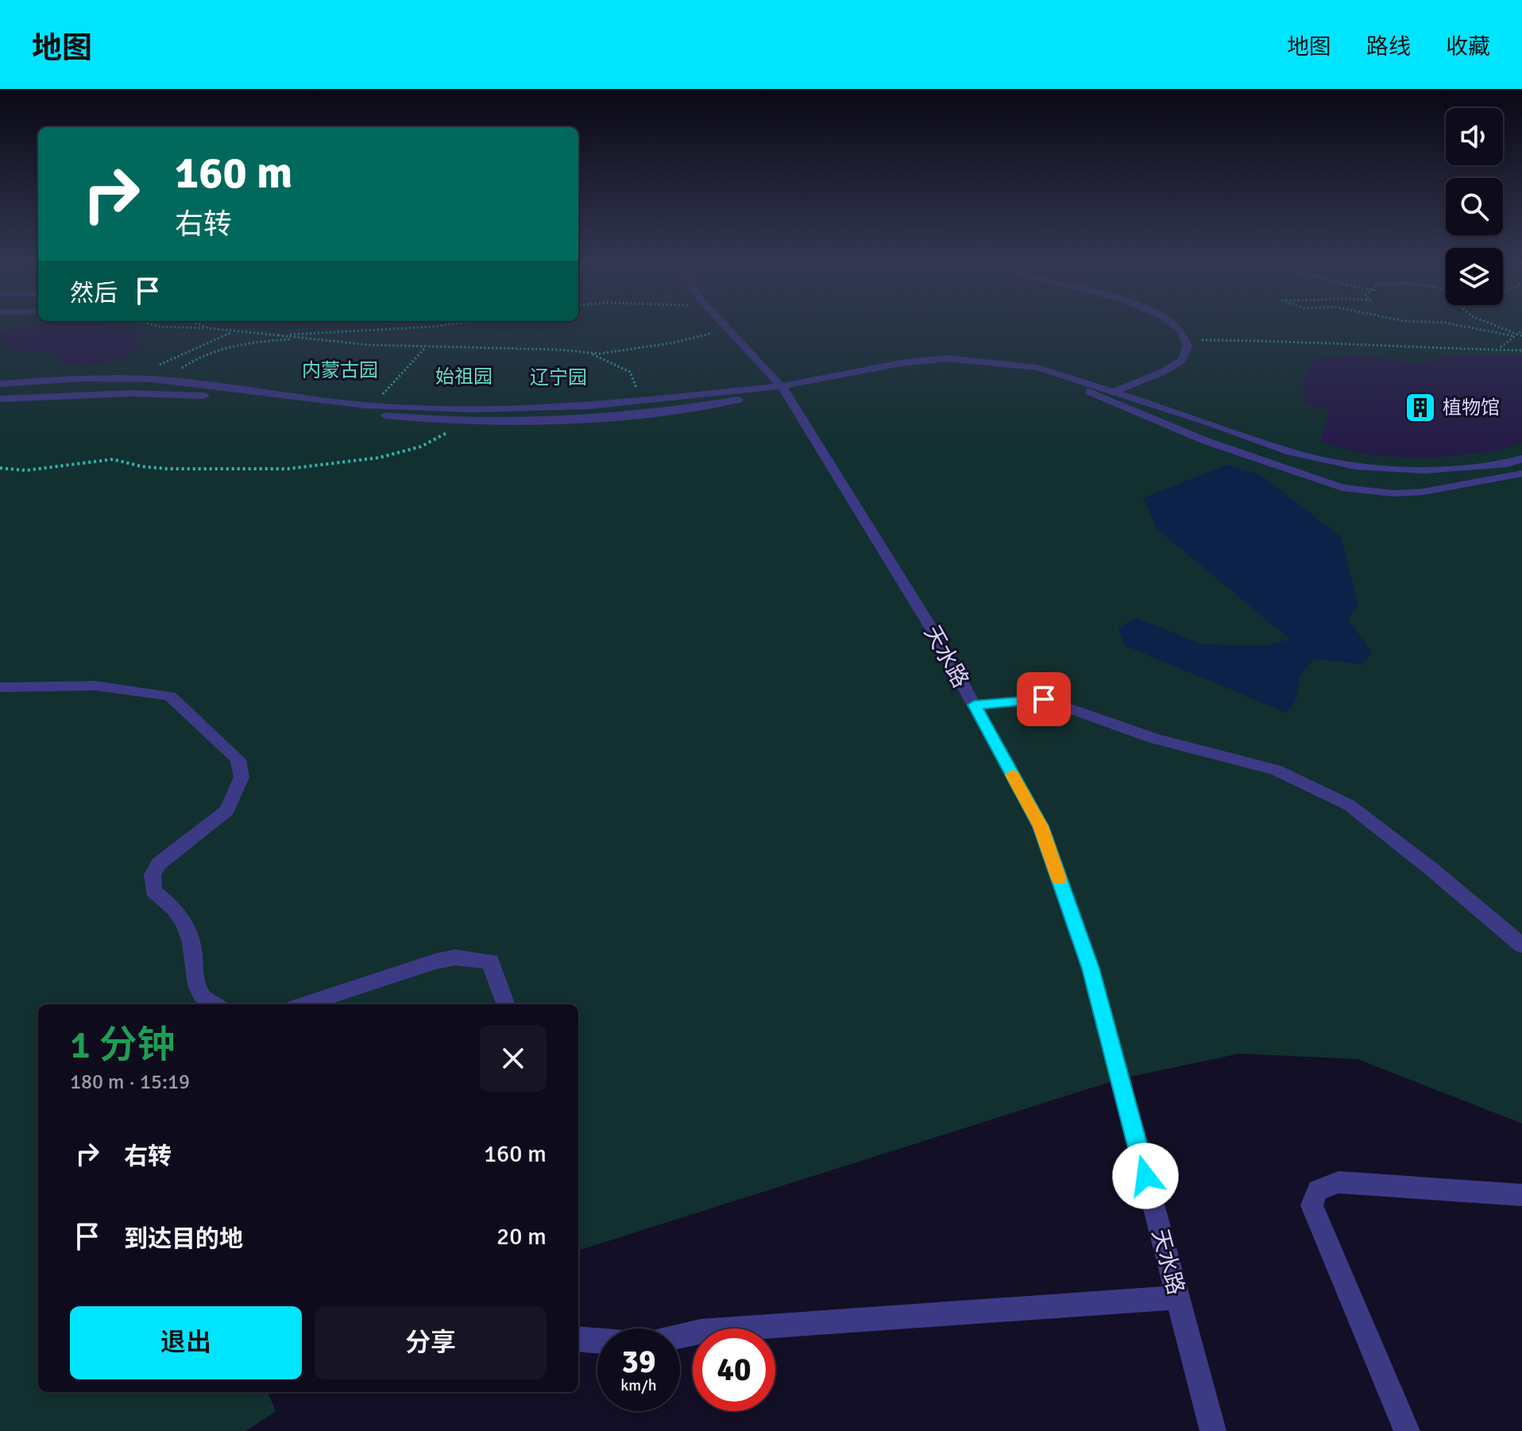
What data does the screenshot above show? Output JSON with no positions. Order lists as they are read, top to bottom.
{
  "streets": {
    "street": ["天水路"]
  },
  "parks": ["内蒙古园", "始祖园", "辽宁园"],
  "places": {
    "building": ["植物馆"]
  },
  "page": {
    "header": "地图",
    "nav": ["地图", "路线", "收藏"],
    "turn": ["160 m", "右转"],
    "then": "然后",
    "heading": ["1 分钟", "180 m · 15:19"],
    "list": [
      {
        "name": "右转",
        "value": "160 m"
      },
      {
        "name": "到达目的地",
        "value": "20 m"
      }
    ],
    "buttons": ["退出", "分享"],
    "speed": "39 km/h",
    "limit": "40"
  }
}
